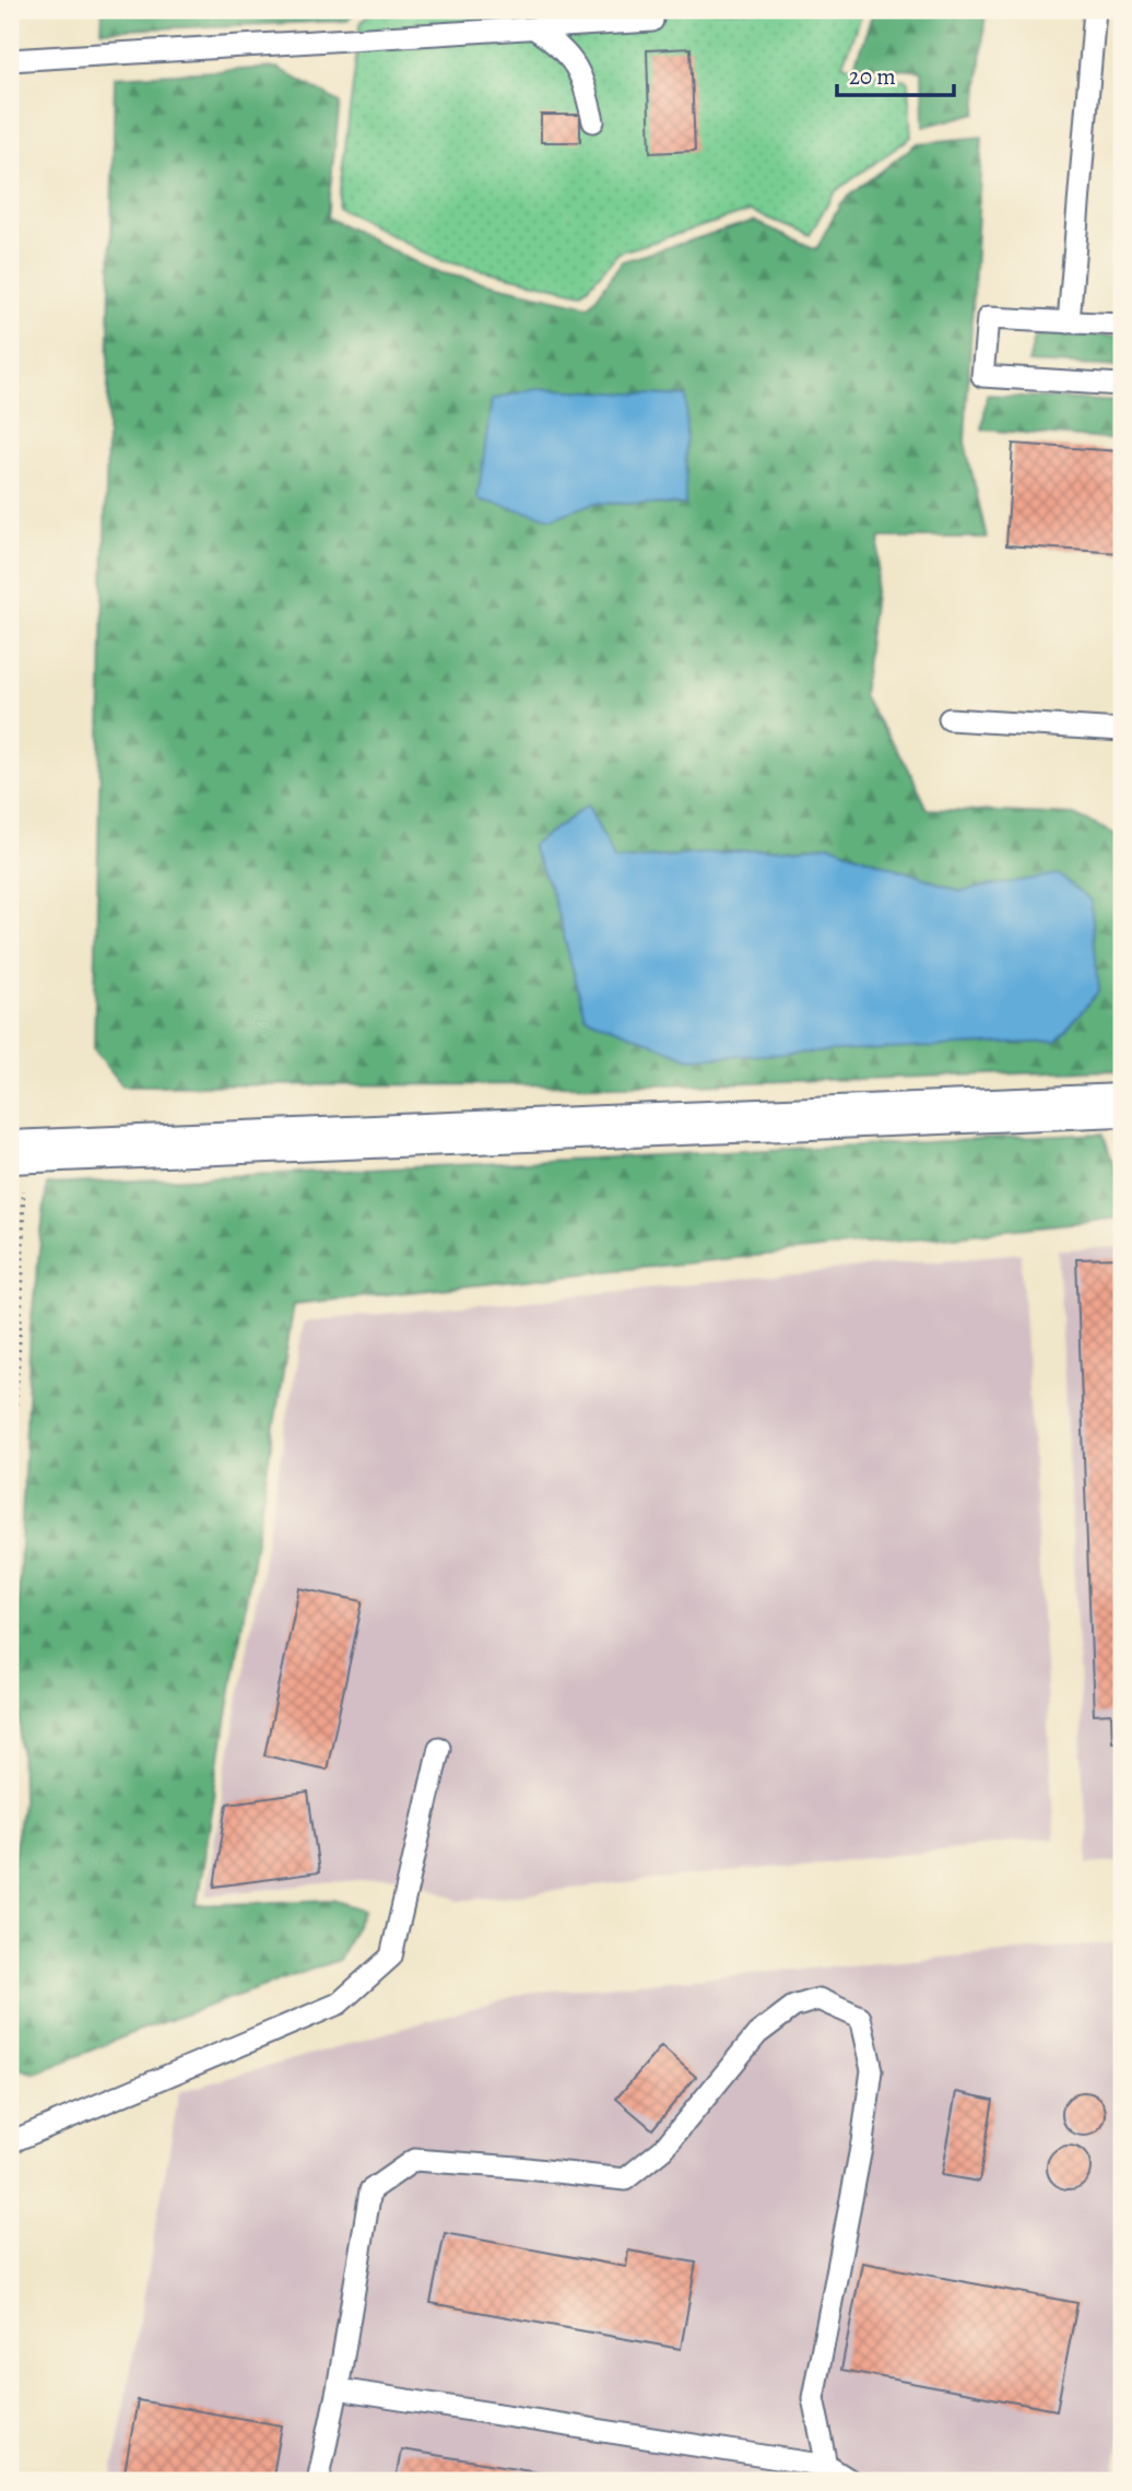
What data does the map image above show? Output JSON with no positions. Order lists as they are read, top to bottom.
{
  "scale_bar": "20 m"
}
